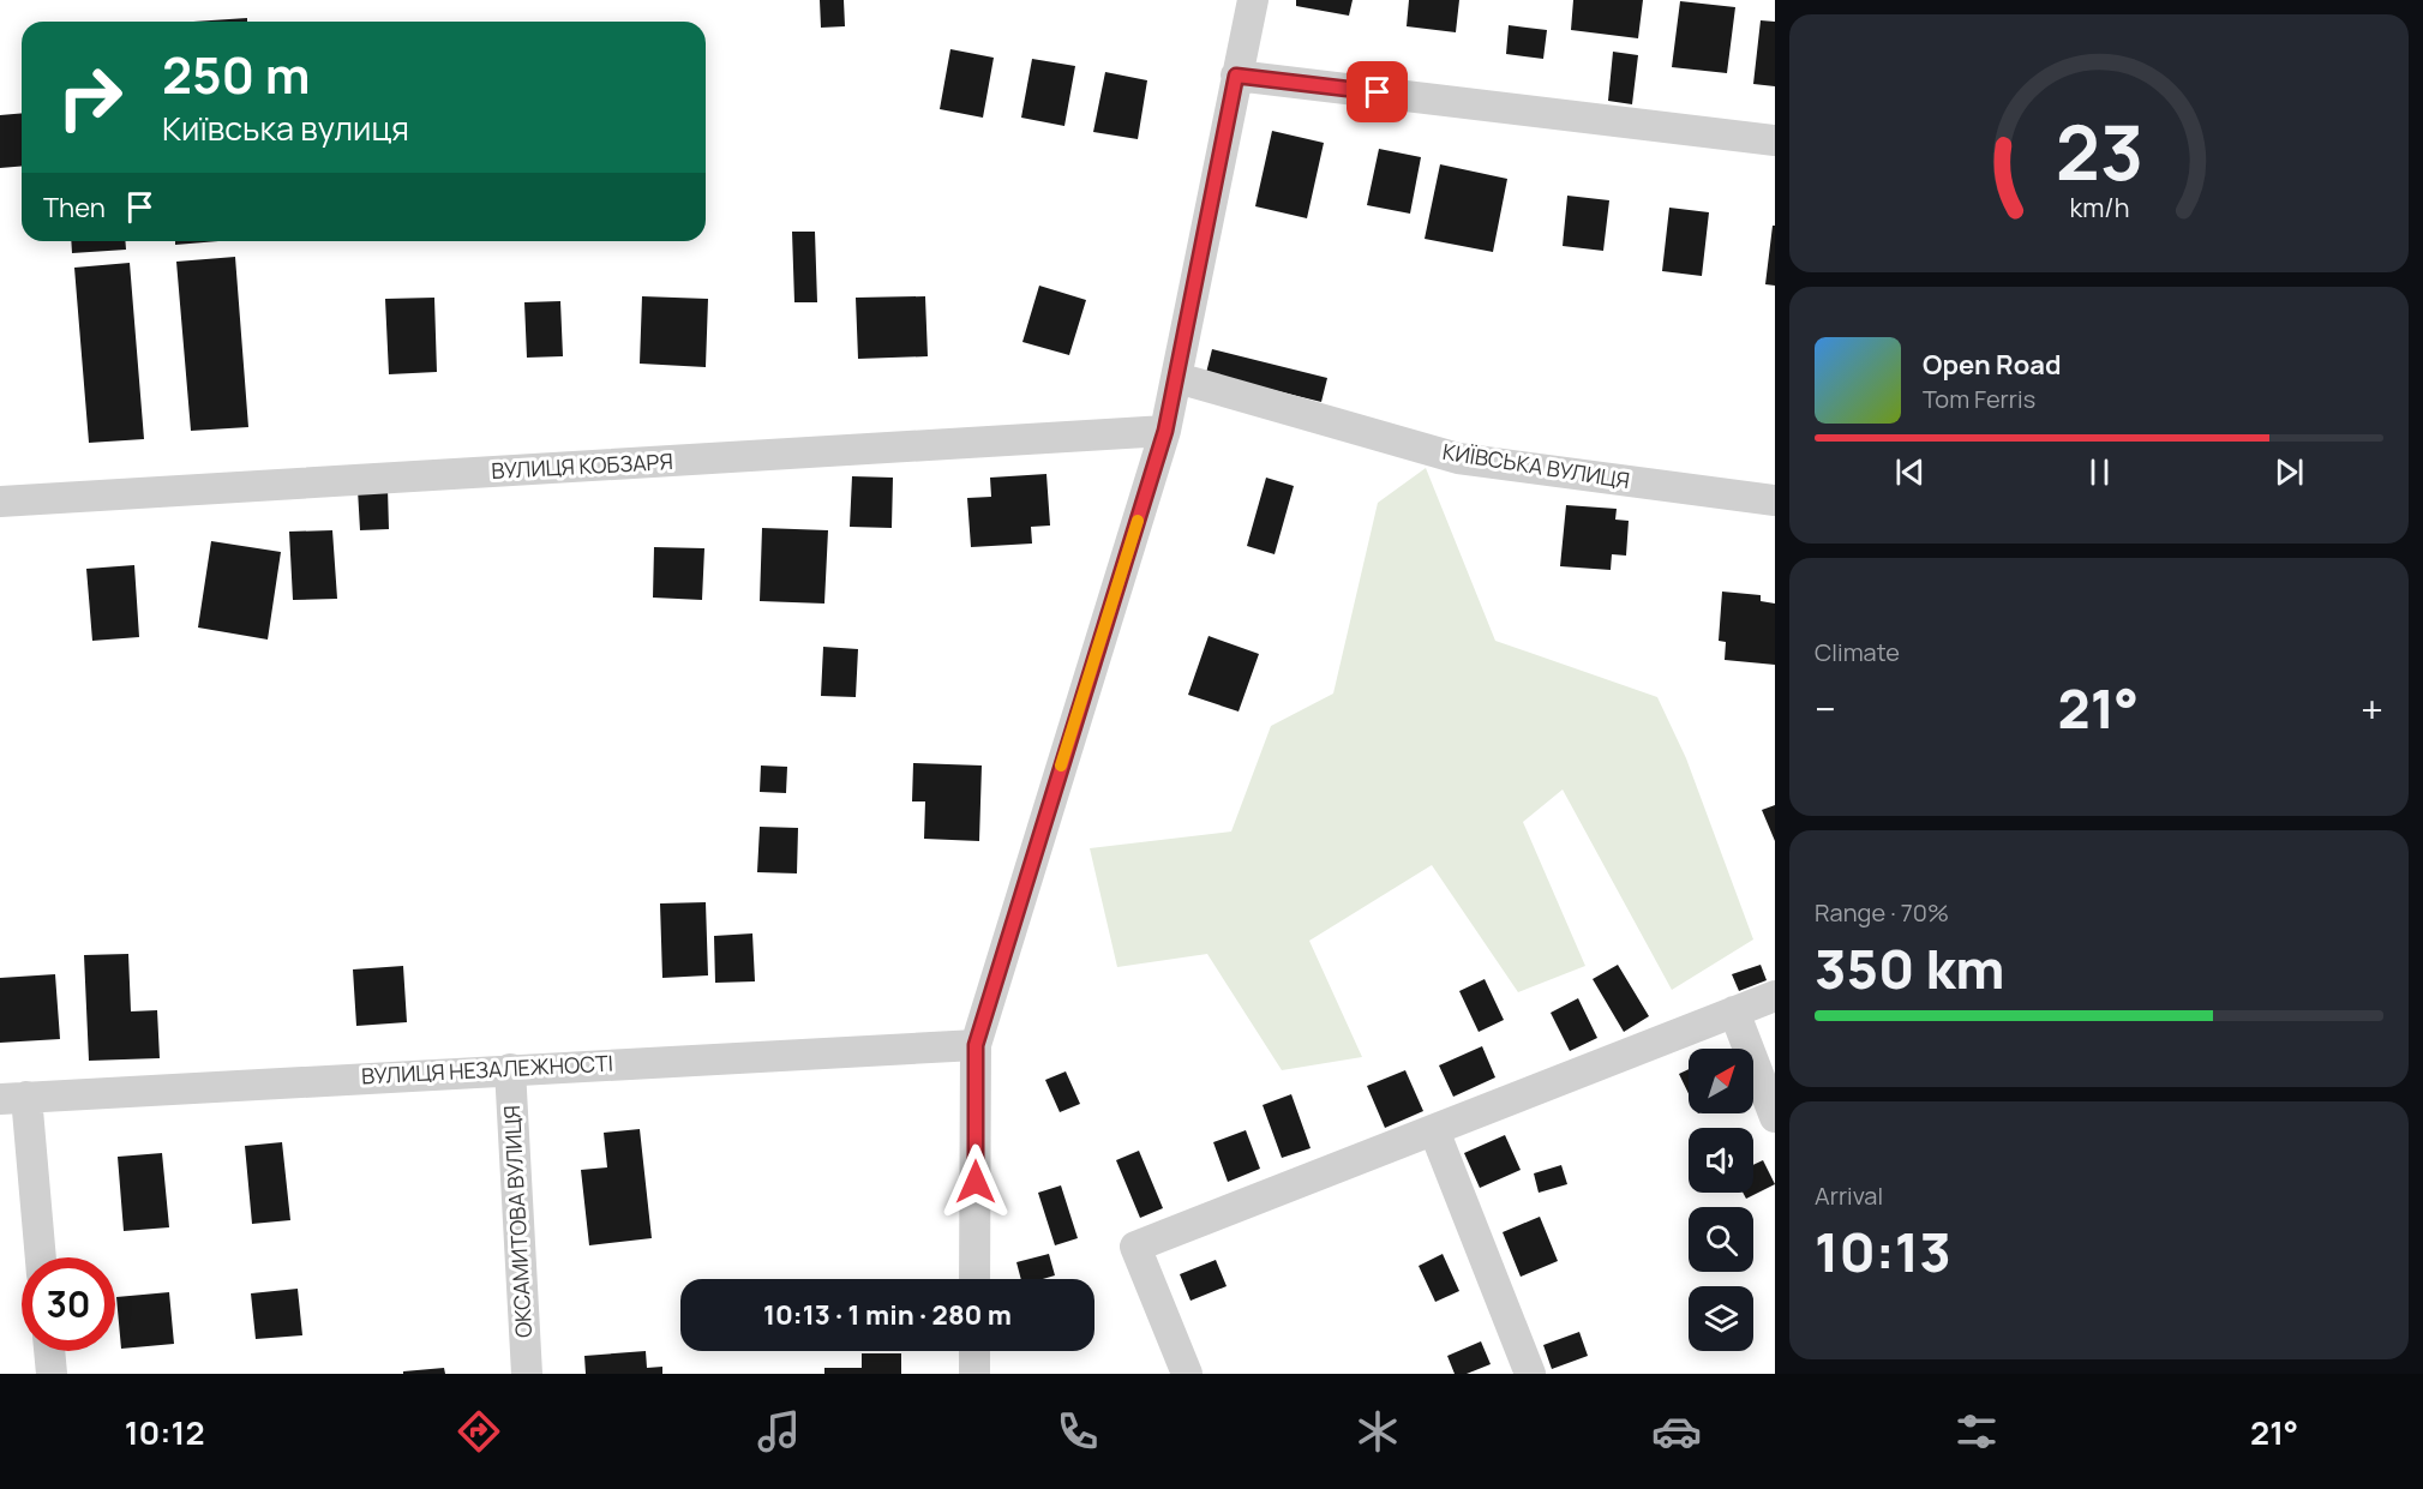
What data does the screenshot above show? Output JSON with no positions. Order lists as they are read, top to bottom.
{
  "streets": {
    "street": [
      "ВУЛИЦЯ КОБЗАРЯ",
      "КИЇВСЬКА ВУЛИЦЯ",
      "ВУЛИЦЯ НЕЗАЛЕЖНОСТІ",
      "ОКСАМИТОВА ВУЛИЦЯ"
    ]
  },
  "crossings": [
    ["ВУЛИЦЯ НЕЗАЛЕЖНОСТІ", "ОКСАМИТОВА ВУЛИЦЯ"]
  ],
  "north": "top right",
  "page": {
    "turn": ["250 m", "Київська вулиця"],
    "then": "Then",
    "song": ["Open Road", "Tom Ferris"],
    "tile": [
      "Climate",
      ["Range · 70%", "350 km"],
      ["Arrival", "10:13"]
    ],
    "heat": ["−", "21°", "+"],
    "limit": "30",
    "trip": "10:13 · 1 min · 280 m",
    "tabs": ["10:12", "21°"],
    "gauge": ["23", "km/h"]
  }
}
